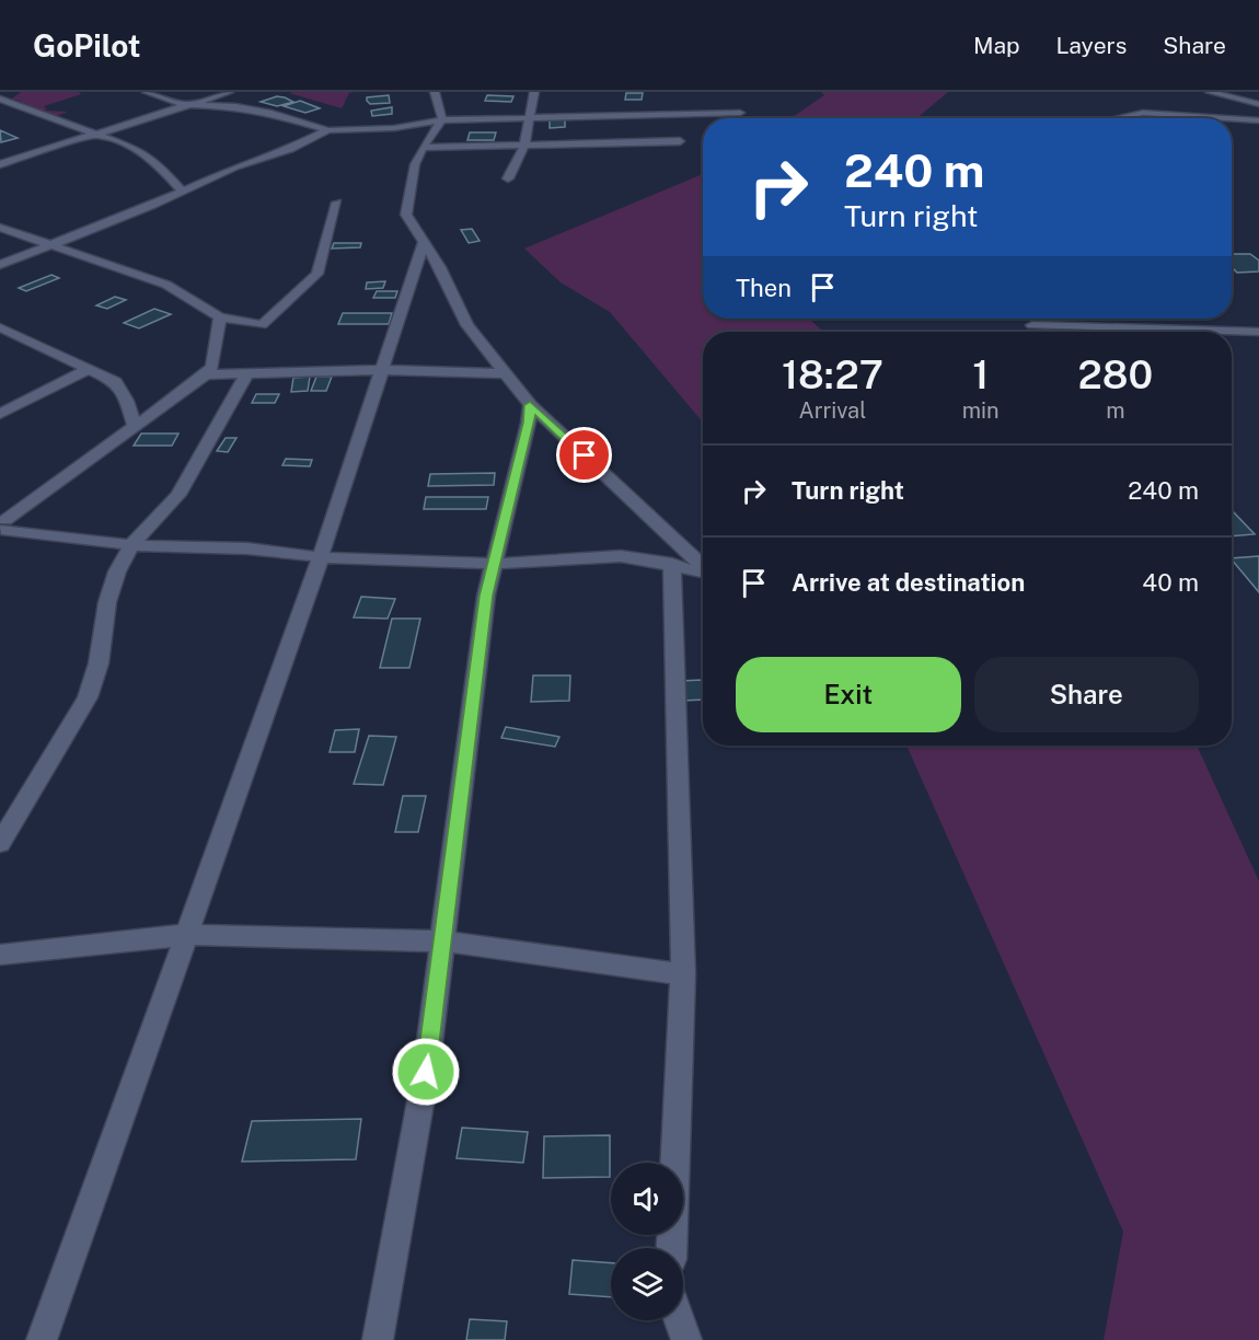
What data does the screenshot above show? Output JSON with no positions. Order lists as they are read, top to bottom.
{
  "page": {
    "header": "GoPilot",
    "nav": ["Map", "Layers", "Share"],
    "turn": ["240 m", "Turn right"],
    "then": "Then",
    "eta": [
      "18:27",
      "Arrival",
      "1",
      "min",
      "280",
      "m"
    ],
    "list": [
      {
        "name": "Turn right",
        "value": "240 m"
      },
      {
        "name": "Arrive at destination",
        "value": "40 m"
      }
    ],
    "buttons": ["Exit", "Share"]
  }
}
